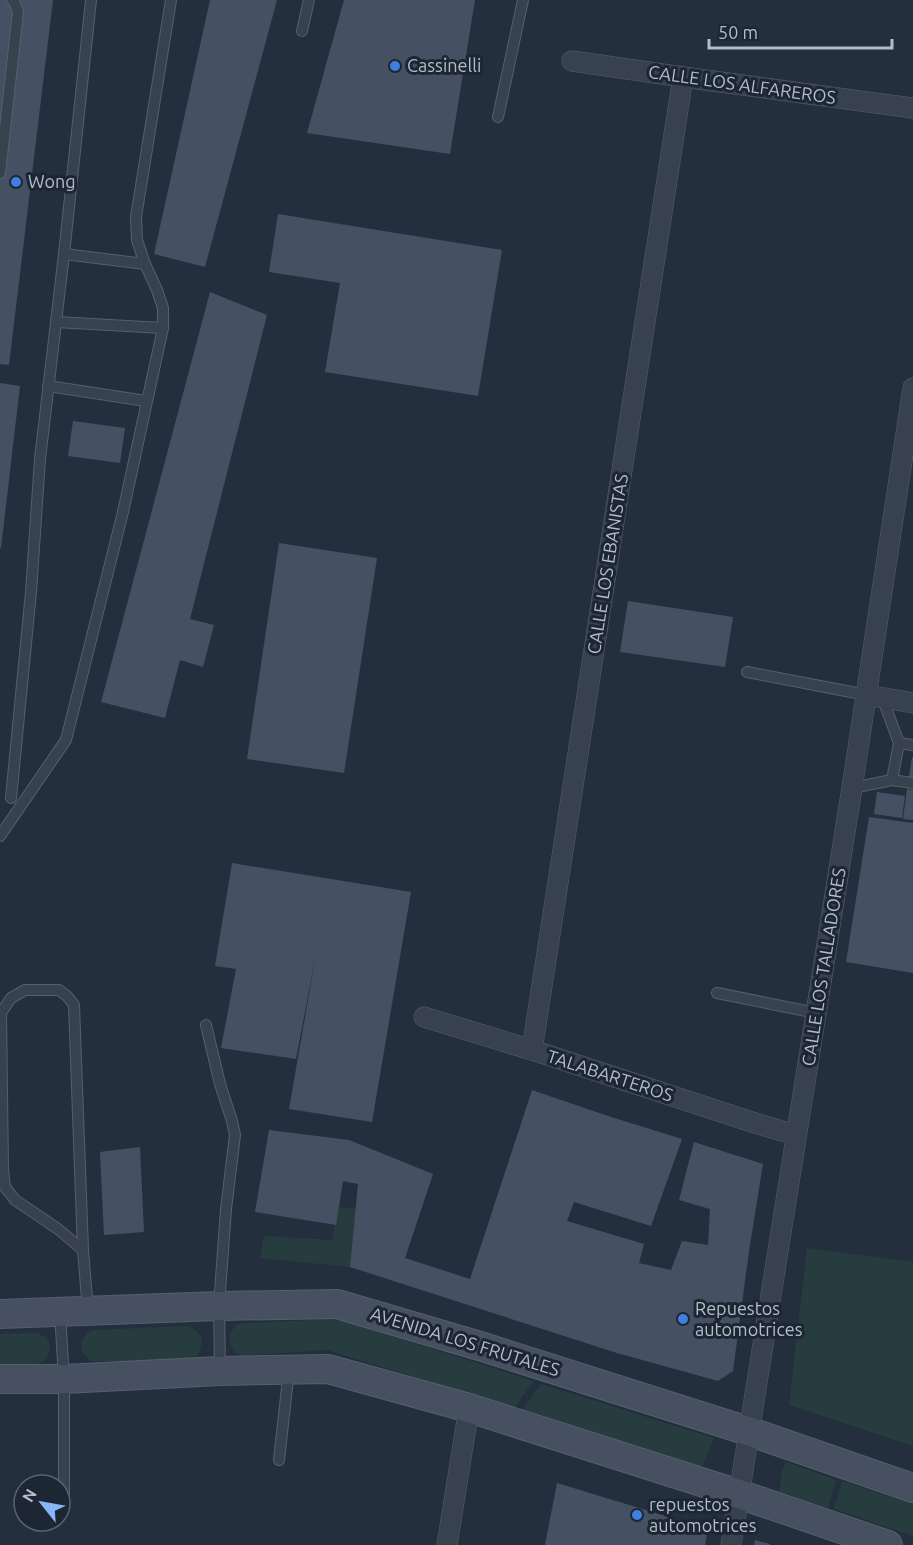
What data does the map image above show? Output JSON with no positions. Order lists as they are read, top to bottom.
{
  "streets": {
    "main road": ["AVENIDA LOS FRUTALES"],
    "street": [
      "CALLE LOS ALFAREROS",
      "CALLE LOS EBANISTAS",
      "CALLE LOS TALLADORES",
      "TALABARTEROS"
    ]
  },
  "crossings": [
    ["CALLE LOS ALFAREROS", "CALLE LOS EBANISTAS"],
    ["CALLE LOS EBANISTAS", "TALABARTEROS"],
    ["CALLE LOS TALLADORES", "TALABARTEROS"],
    ["CALLE LOS TALLADORES", "AVENIDA LOS FRUTALES"]
  ],
  "places": [
    "Cassinelli",
    "Wong",
    "Repuestos automotrices",
    "repuestos automotrices"
  ],
  "scale_bar": "50 m",
  "north": "top left"
}
